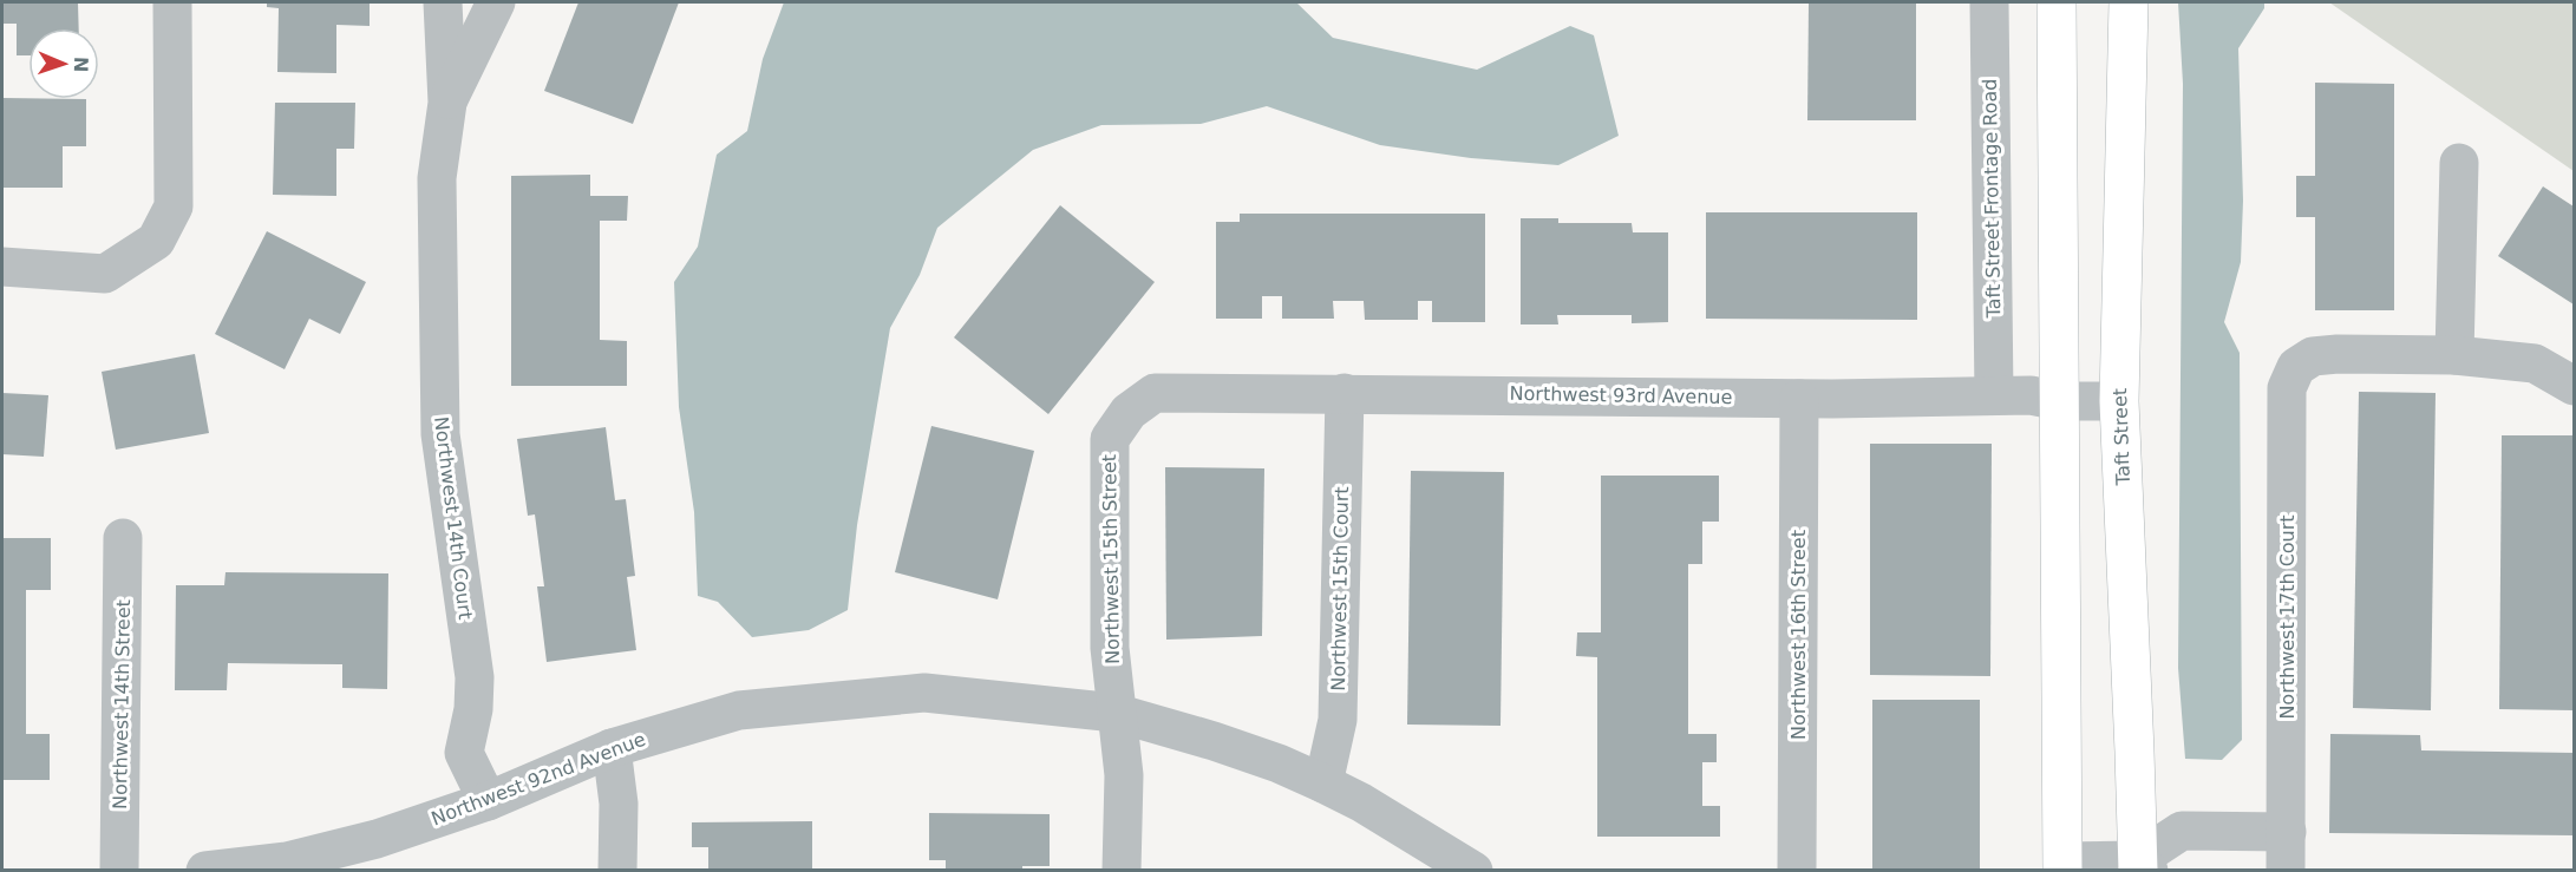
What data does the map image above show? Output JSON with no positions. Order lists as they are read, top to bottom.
{
  "streets": {
    "street": [
      "Taft Street Frontage Road",
      "Northwest 93rd Avenue",
      "Taft Street",
      "Northwest 14th Court",
      "Northwest 15th Street",
      "Northwest 15th Court",
      "Northwest 17th Court",
      "Northwest 16th Street",
      "Northwest 14th Street",
      "Northwest 92nd Avenue"
    ]
  },
  "crossings": [
    ["Taft Street Frontage Road", "Northwest 93rd Avenue"],
    ["Northwest 93rd Avenue", "Taft Street"],
    ["Northwest 93rd Avenue", "Northwest 15th Street"],
    ["Northwest 93rd Avenue", "Northwest 15th Court"],
    ["Northwest 93rd Avenue", "Northwest 16th Street"],
    ["Northwest 14th Court", "Northwest 92nd Avenue"],
    ["Northwest 15th Street", "Northwest 92nd Avenue"],
    ["Northwest 15th Court", "Northwest 92nd Avenue"]
  ],
  "north": "right"
}
